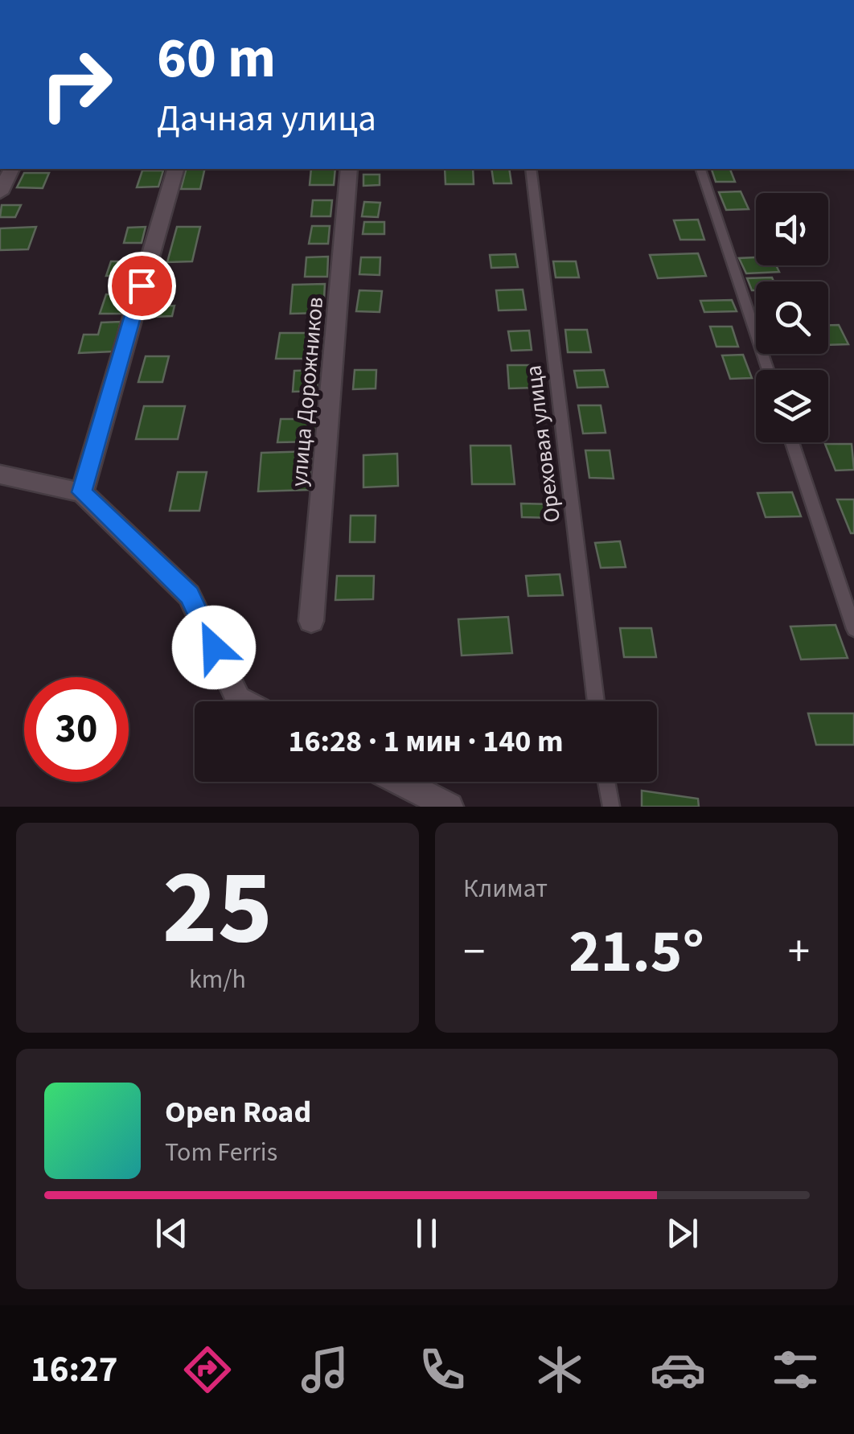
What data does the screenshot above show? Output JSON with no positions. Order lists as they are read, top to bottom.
{
  "streets": {
    "street": ["улица Дорожников"],
    "lane": ["Ореховая улица"]
  },
  "page": {
    "turn": ["60 m", "Дачная улица"],
    "limit": "30",
    "trip": "16:28 · 1 мин · 140 m",
    "tile": [
      ["25", "km/h"],
      "Климат"
    ],
    "heat": ["−", "21.5°", "+"],
    "song": ["Open Road", "Tom Ferris"],
    "tabs": "16:27"
  }
}
